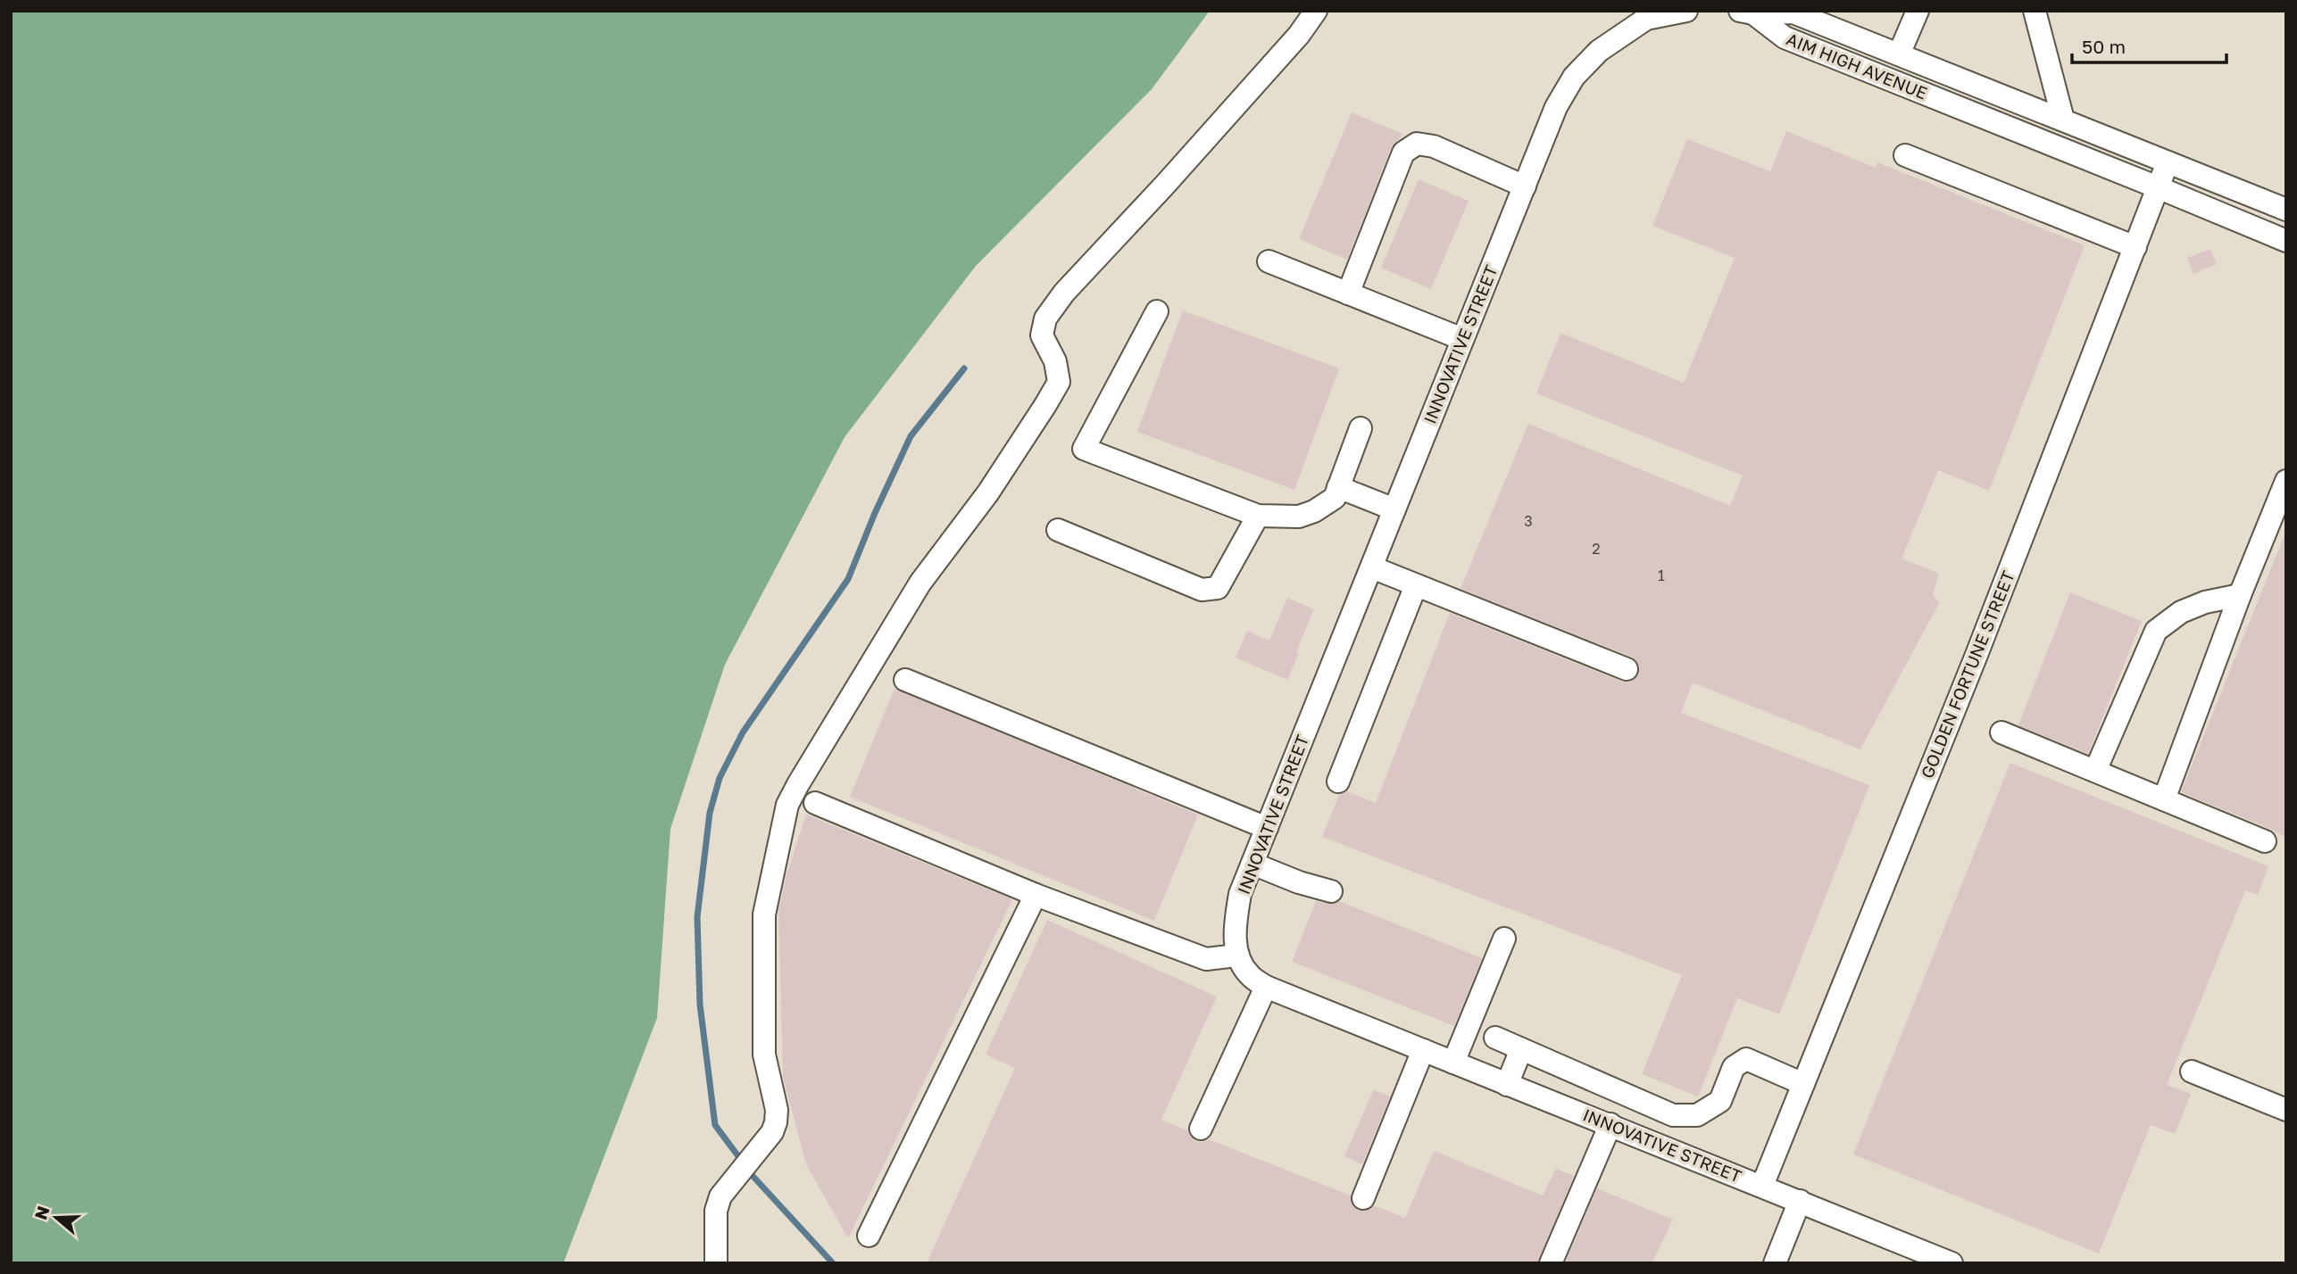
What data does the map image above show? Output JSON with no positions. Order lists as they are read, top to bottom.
{
  "streets": {
    "street": ["AIM HIGH AVENUE", "INNOVATIVE STREET", "GOLDEN FORTUNE STREET"]
  },
  "crossings": [
    ["AIM HIGH AVENUE", "GOLDEN FORTUNE STREET"],
    ["INNOVATIVE STREET", "GOLDEN FORTUNE STREET"]
  ],
  "house_numbers": ["3", "2", "1"],
  "scale_bar": "50 m",
  "north": "left"
}
